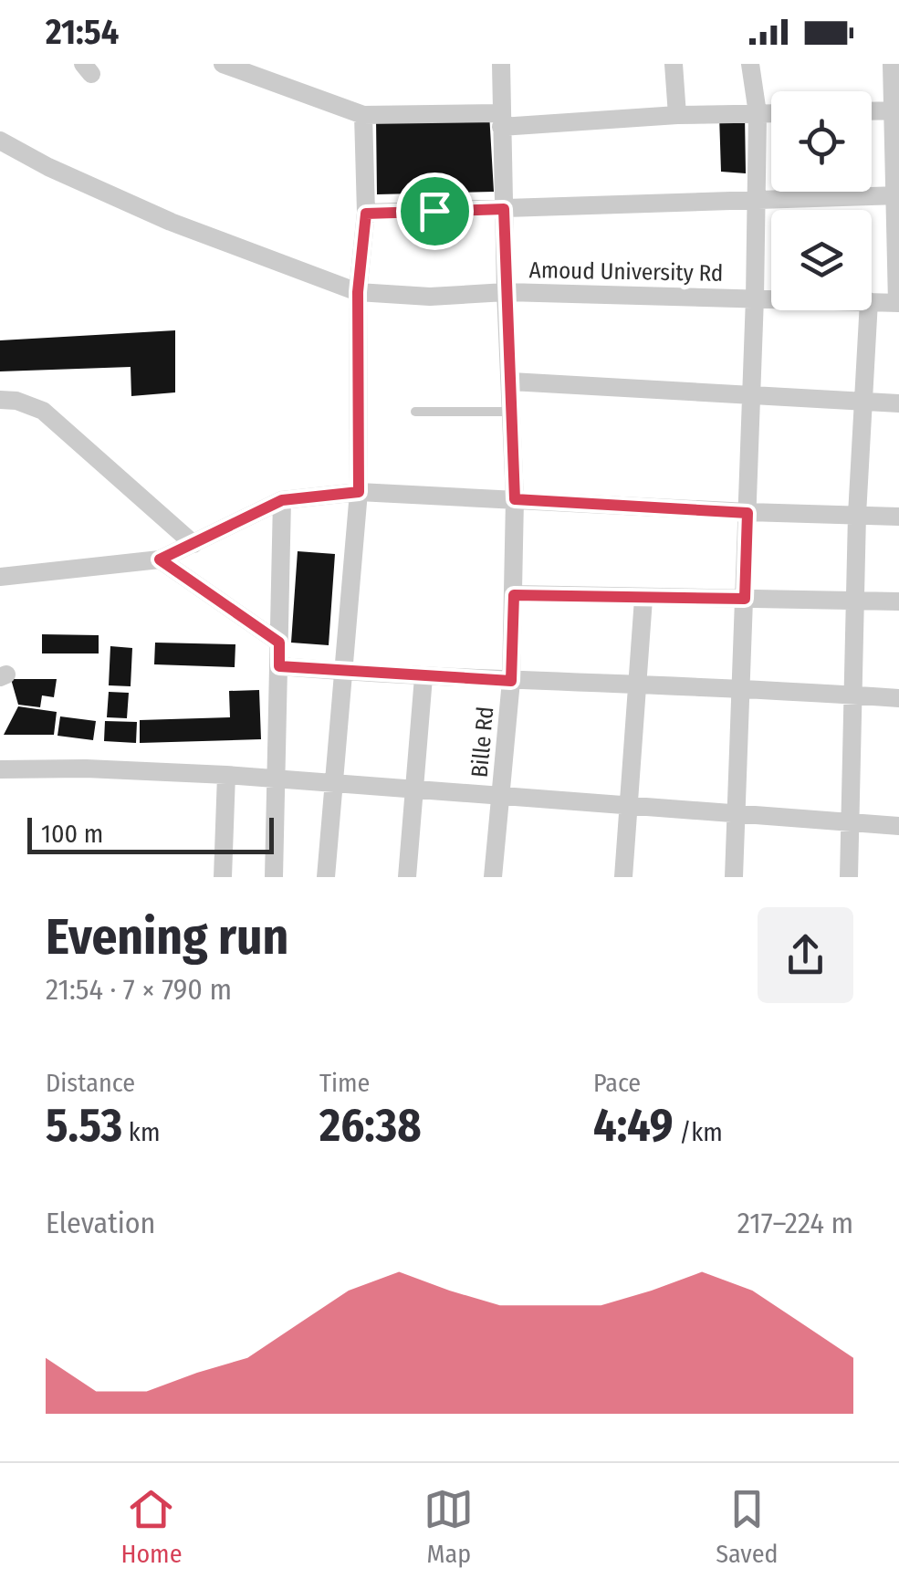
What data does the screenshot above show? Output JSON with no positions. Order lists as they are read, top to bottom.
{
  "streets": {
    "street": ["Amoud University Rd", "Bille Rd"]
  },
  "crossings": [
    ["Amoud University Rd", "Bille Rd"]
  ],
  "scale_bar": "100 m",
  "page": {
    "status": "21:54",
    "scale": "100 m",
    "heading": ["Evening run", "21:54 · 7 × 790 m"],
    "stats": [
      ["Distance", "5.53 km"],
      ["Time", "26:38"],
      ["Pace", "4:49 /km"]
    ],
    "chart": ["Elevation", "217–224 m"],
    "tabs": ["Home", "Map", "Saved"]
  }
}
